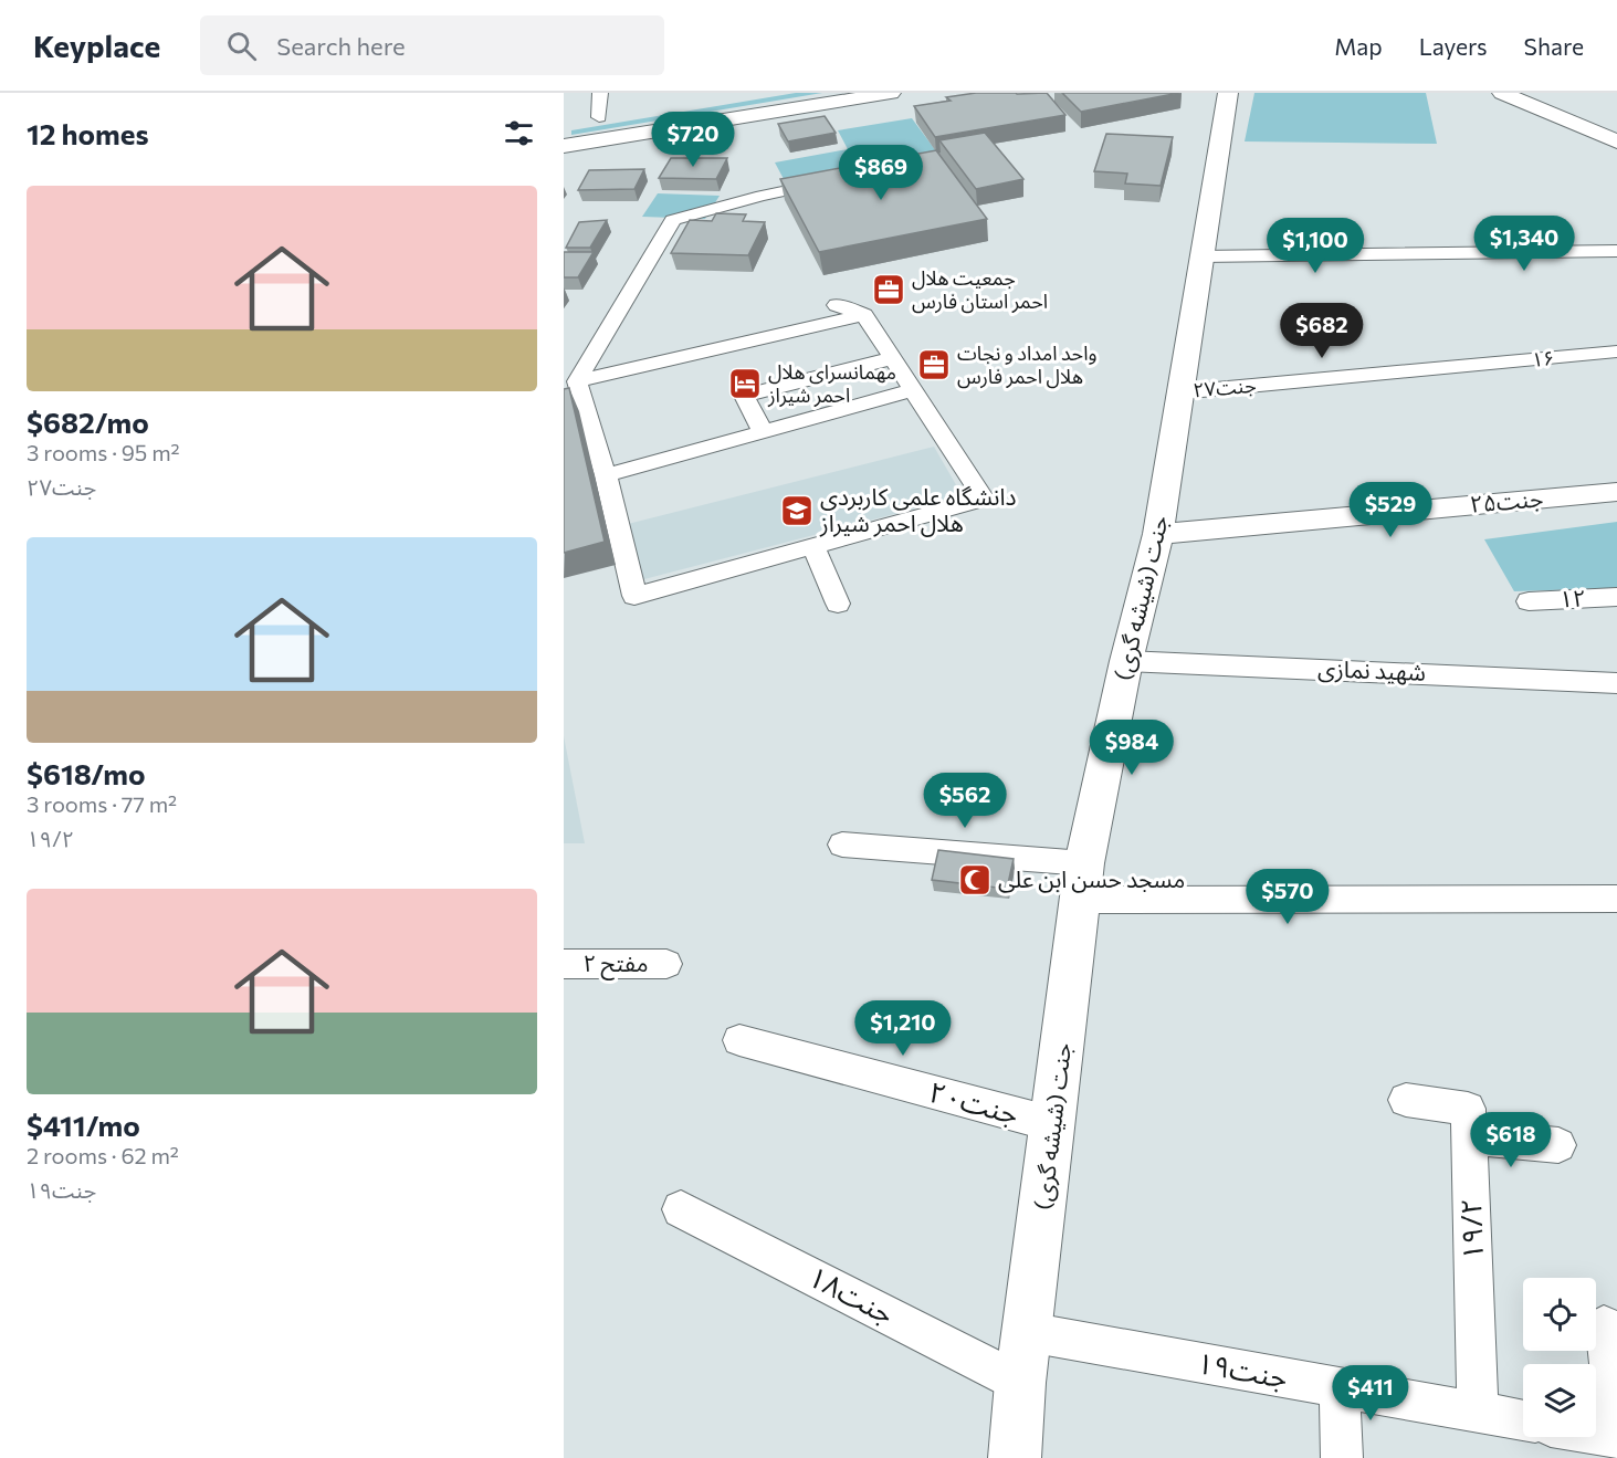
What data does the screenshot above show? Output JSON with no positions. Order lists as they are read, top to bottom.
{
  "streets": {
    "street": [
      "۱۶",
      "جنت۲۷",
      "جنت۲۵",
      "جنت (شیشه گری)",
      "۱۲",
      "شهید نمازی",
      "مفتح ۲",
      "جنت۲۰",
      "۱۹/۲",
      "جنت۱۸",
      "جنت۱۹"
    ]
  },
  "crossings": [
    ["۱۶", "جنت۲۷"],
    ["جنت۲۷", "جنت (شیشه گری)"],
    ["جنت۲۵", "جنت (شیشه گری)"],
    ["جنت (شیشه گری)", "شهید نمازی"],
    ["جنت (شیشه گری)", "جنت۲۰"],
    ["جنت (شیشه گری)", "جنت۱۸"],
    ["جنت (شیشه گری)", "جنت۱۹"],
    ["۱۹/۲", "جنت۱۹"]
  ],
  "places": {
    "office": ["جمعیت هلال احمر استان فارس", "واحد امداد و نجات هلال احمر فارس"],
    "hotel": ["مهمانسرای هلال احمر شیراز"],
    "school or university": ["دانشگاه علمی کاربردی هلال احمر شیراز"],
    "mosque": ["مسجد حسن ابن علی"]
  },
  "page": {
    "header": "Keyplace",
    "search": "Search here",
    "nav": ["Map", "Layers", "Share"],
    "heading": "12 homes",
    "price": [
      "$720",
      "$869",
      "$1,340",
      "$1,100",
      "$682",
      "$529",
      "$984",
      "$562",
      "$570",
      "$1,210",
      "$618",
      "$411"
    ],
    "list": [
      {
        "name": "$682/mo",
        "note": "3 rooms · 95 m² · جنت۲۷"
      },
      {
        "name": "$618/mo",
        "note": "3 rooms · 77 m² · ۱۹/۲"
      },
      {
        "name": "$411/mo",
        "note": "2 rooms · 62 m² · جنت۱۹"
      }
    ]
  }
}
